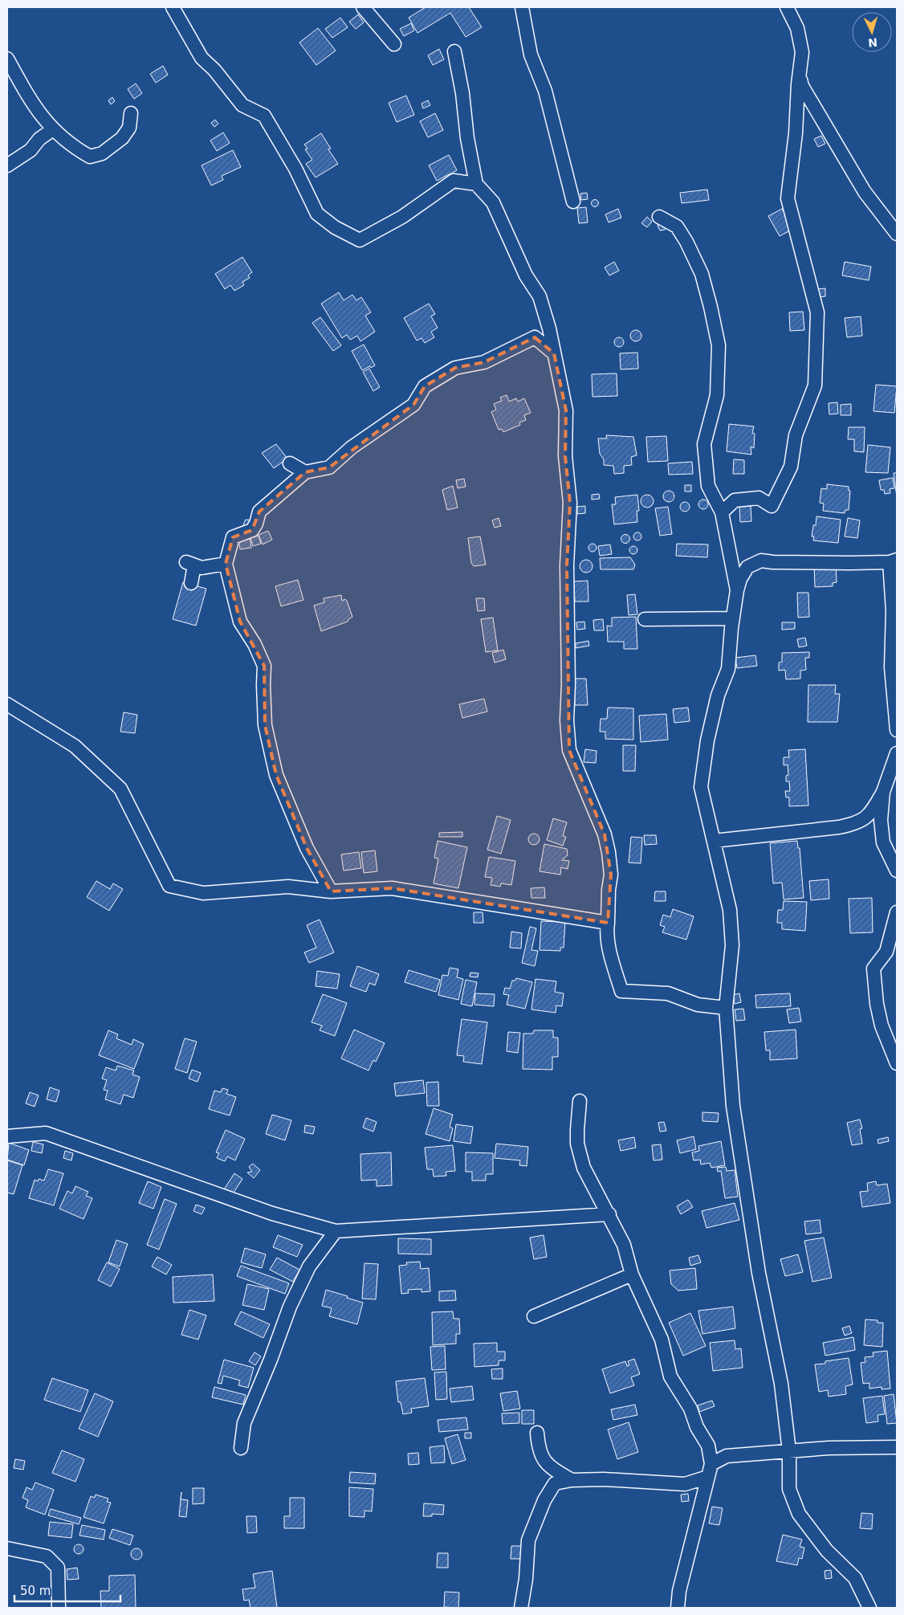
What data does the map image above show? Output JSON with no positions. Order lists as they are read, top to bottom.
{
  "scale_bar": "50 m",
  "north": "bottom"
}
